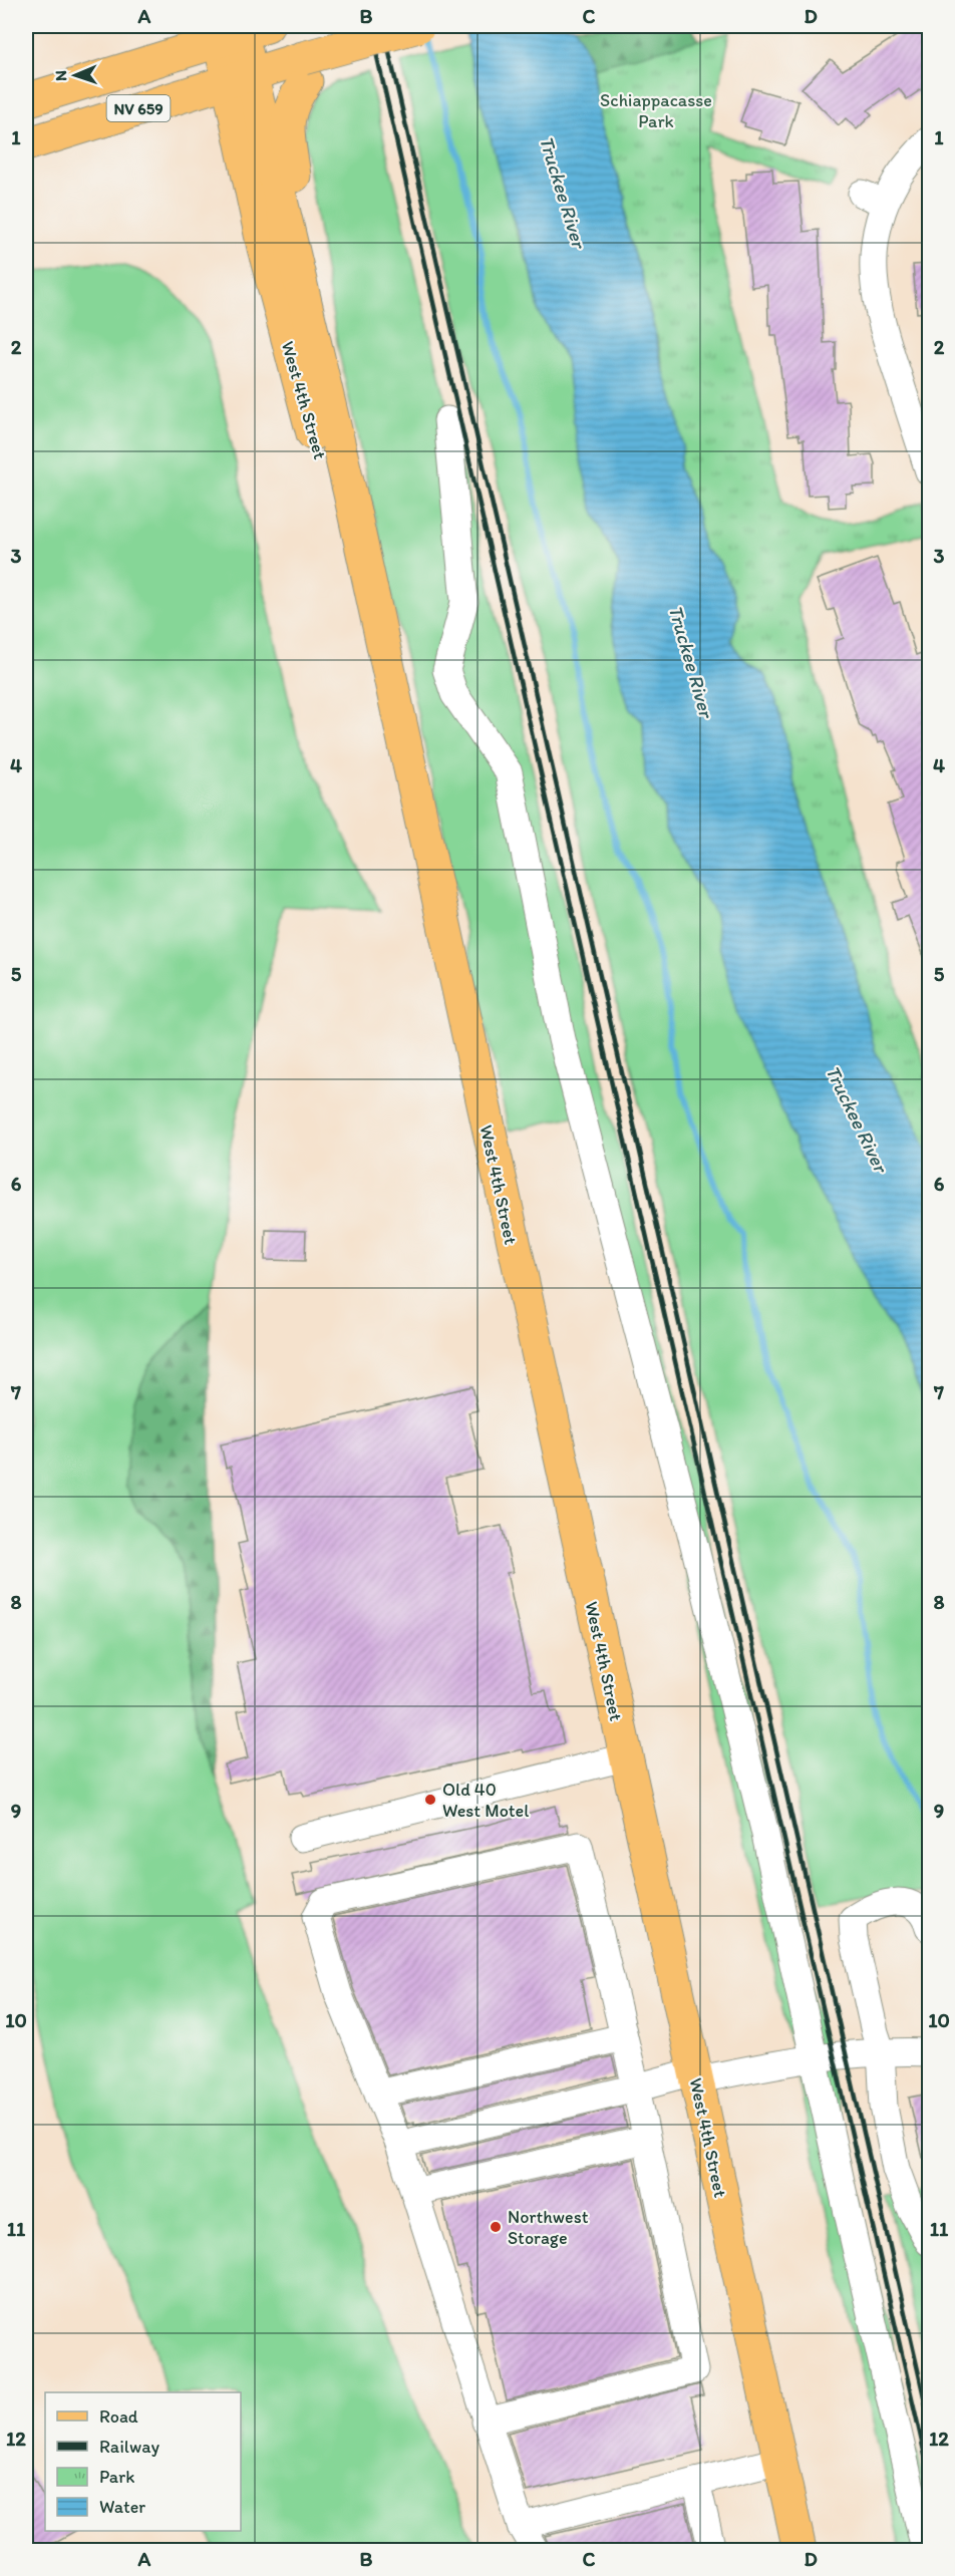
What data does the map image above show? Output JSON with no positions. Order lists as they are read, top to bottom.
{
  "streets": {
    "main road": ["NV 659", "West 4th Street"]
  },
  "crossings": [
    ["NV 659", "West 4th Street"]
  ],
  "water": ["Truckee River"],
  "parks": ["Schiappacasse Park"],
  "places": ["Old 40 West Motel", "Northwest Storage"],
  "legend": [
    "Road",
    "Railway",
    "Park",
    "Water"
  ],
  "north": "left",
  "grid": {
    "columns": [
      "A",
      "B",
      "C",
      "D"
    ],
    "rows": [
      "1",
      "2",
      "3",
      "4",
      "5",
      "6",
      "7",
      "8",
      "9",
      "10",
      "11",
      "12"
    ]
  }
}
